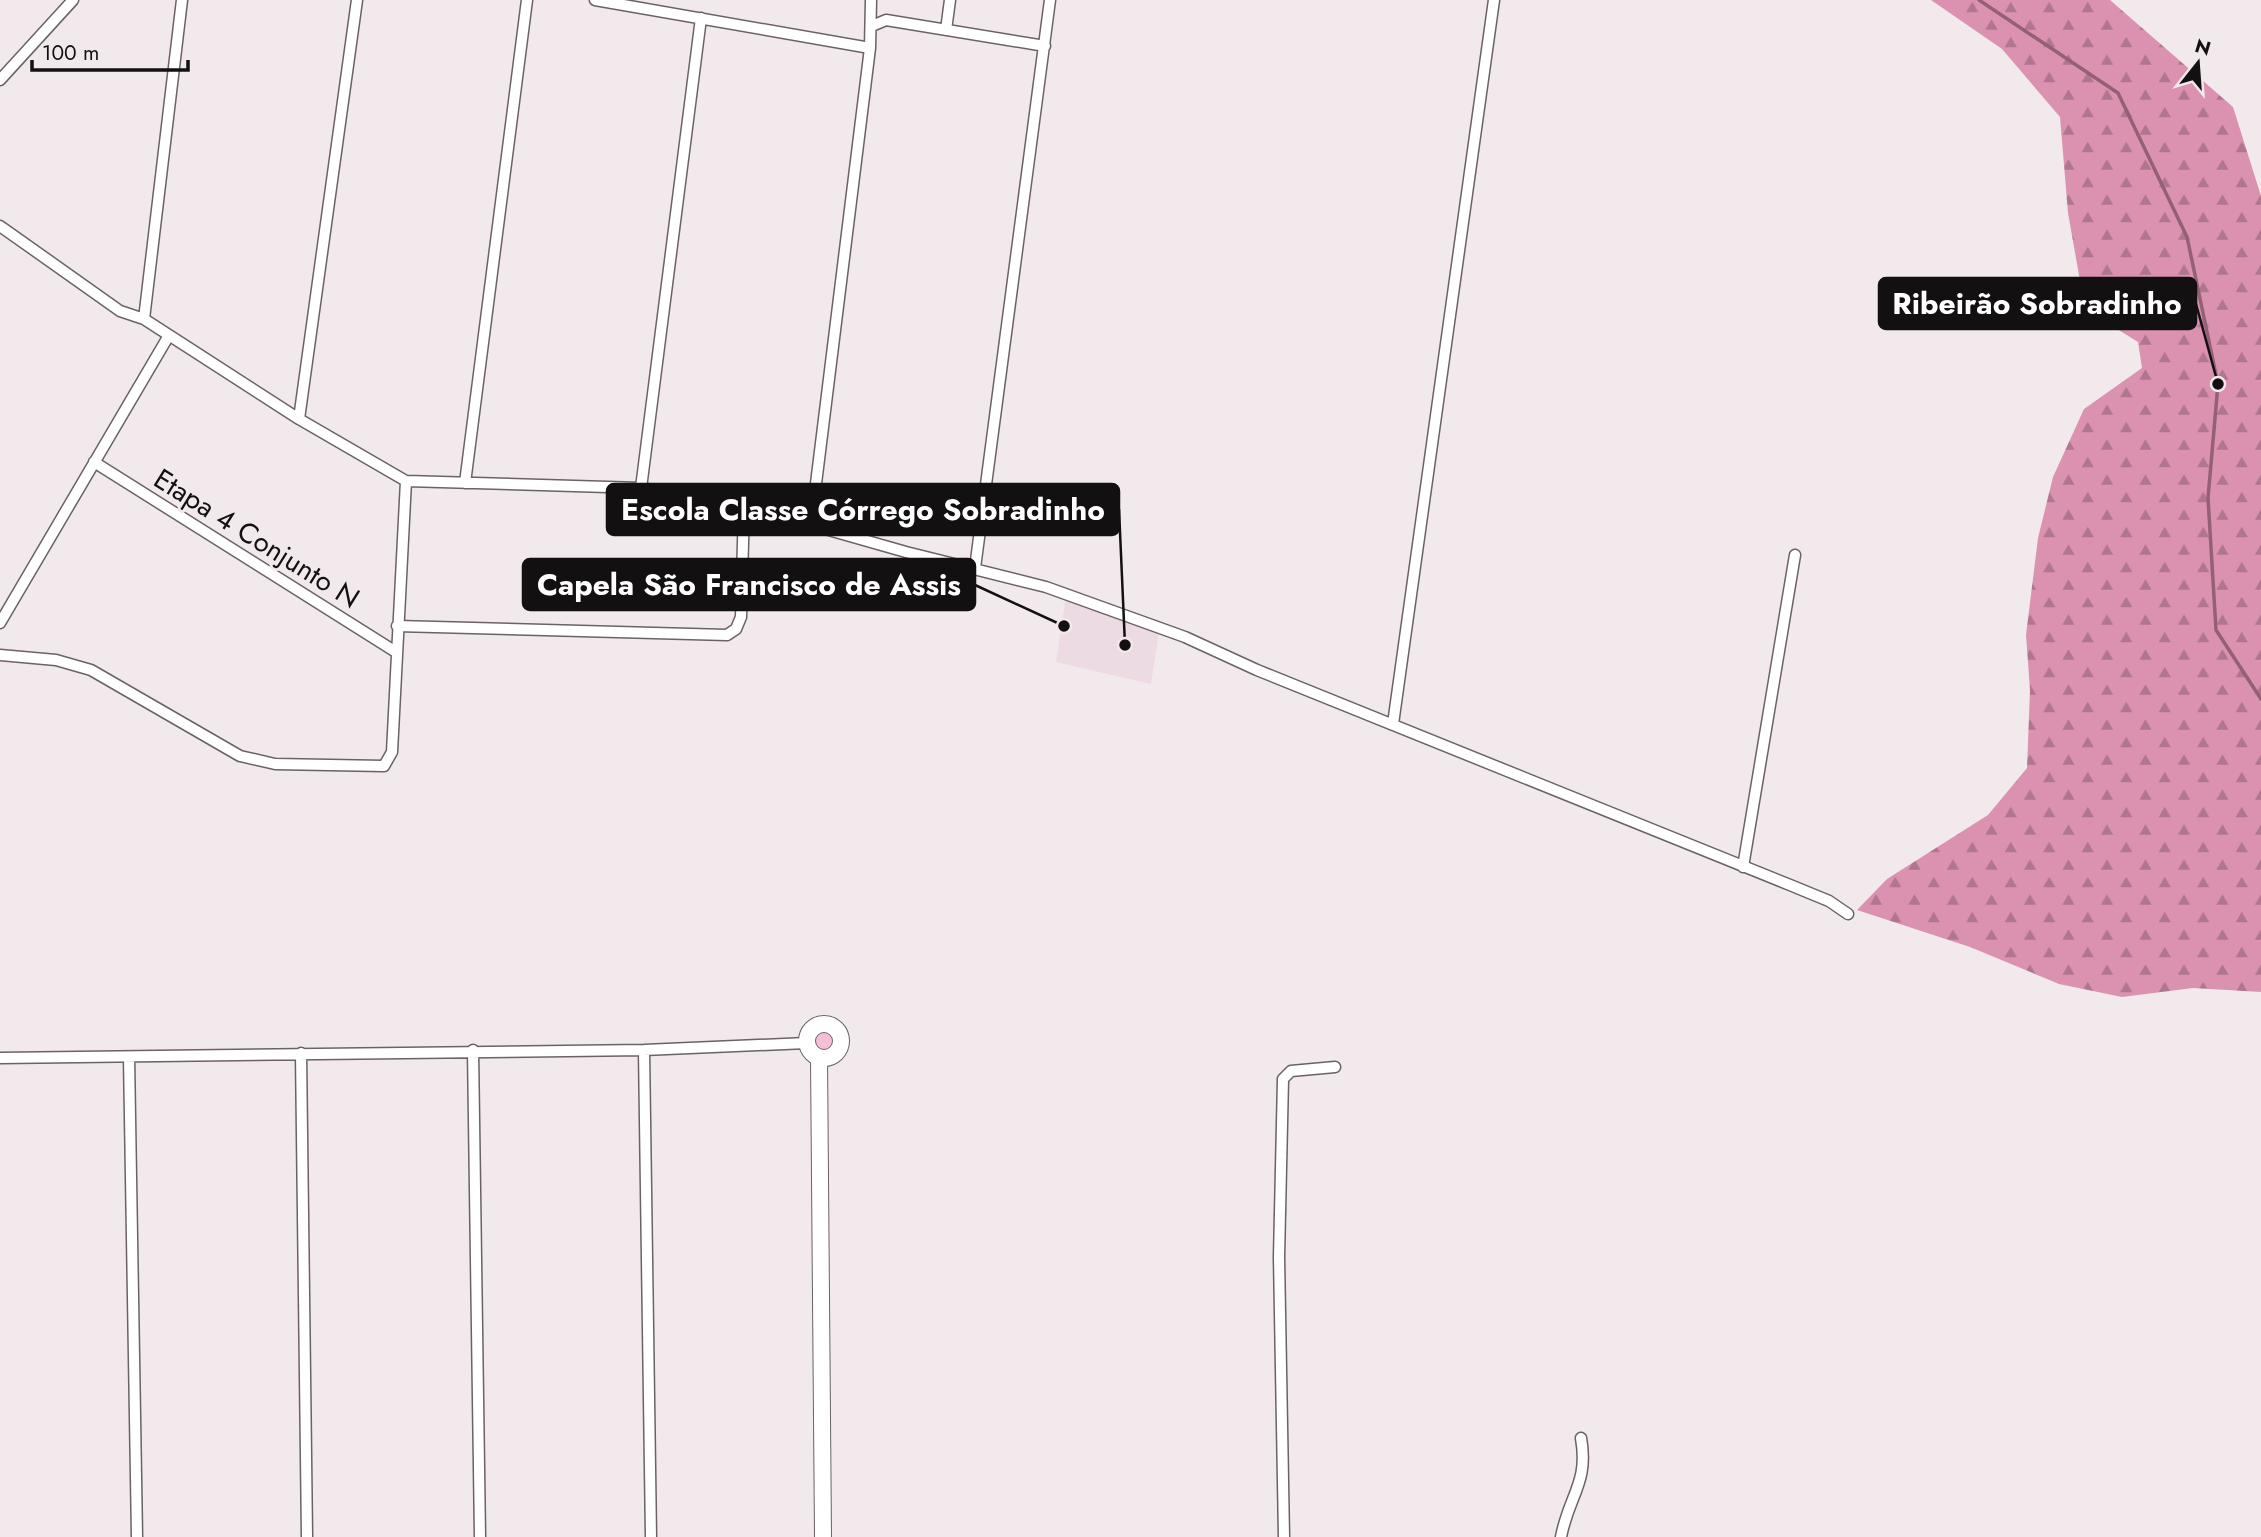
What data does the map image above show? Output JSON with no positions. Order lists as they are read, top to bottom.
{
  "streets": {
    "street": ["Etapa 4 Conjunto N"]
  },
  "places": ["Ribeirão Sobradinho", "Capela São Francisco de Assis", "Escola Classe Córrego Sobradinho"],
  "scale_bar": "100 m",
  "north": "top"
}
